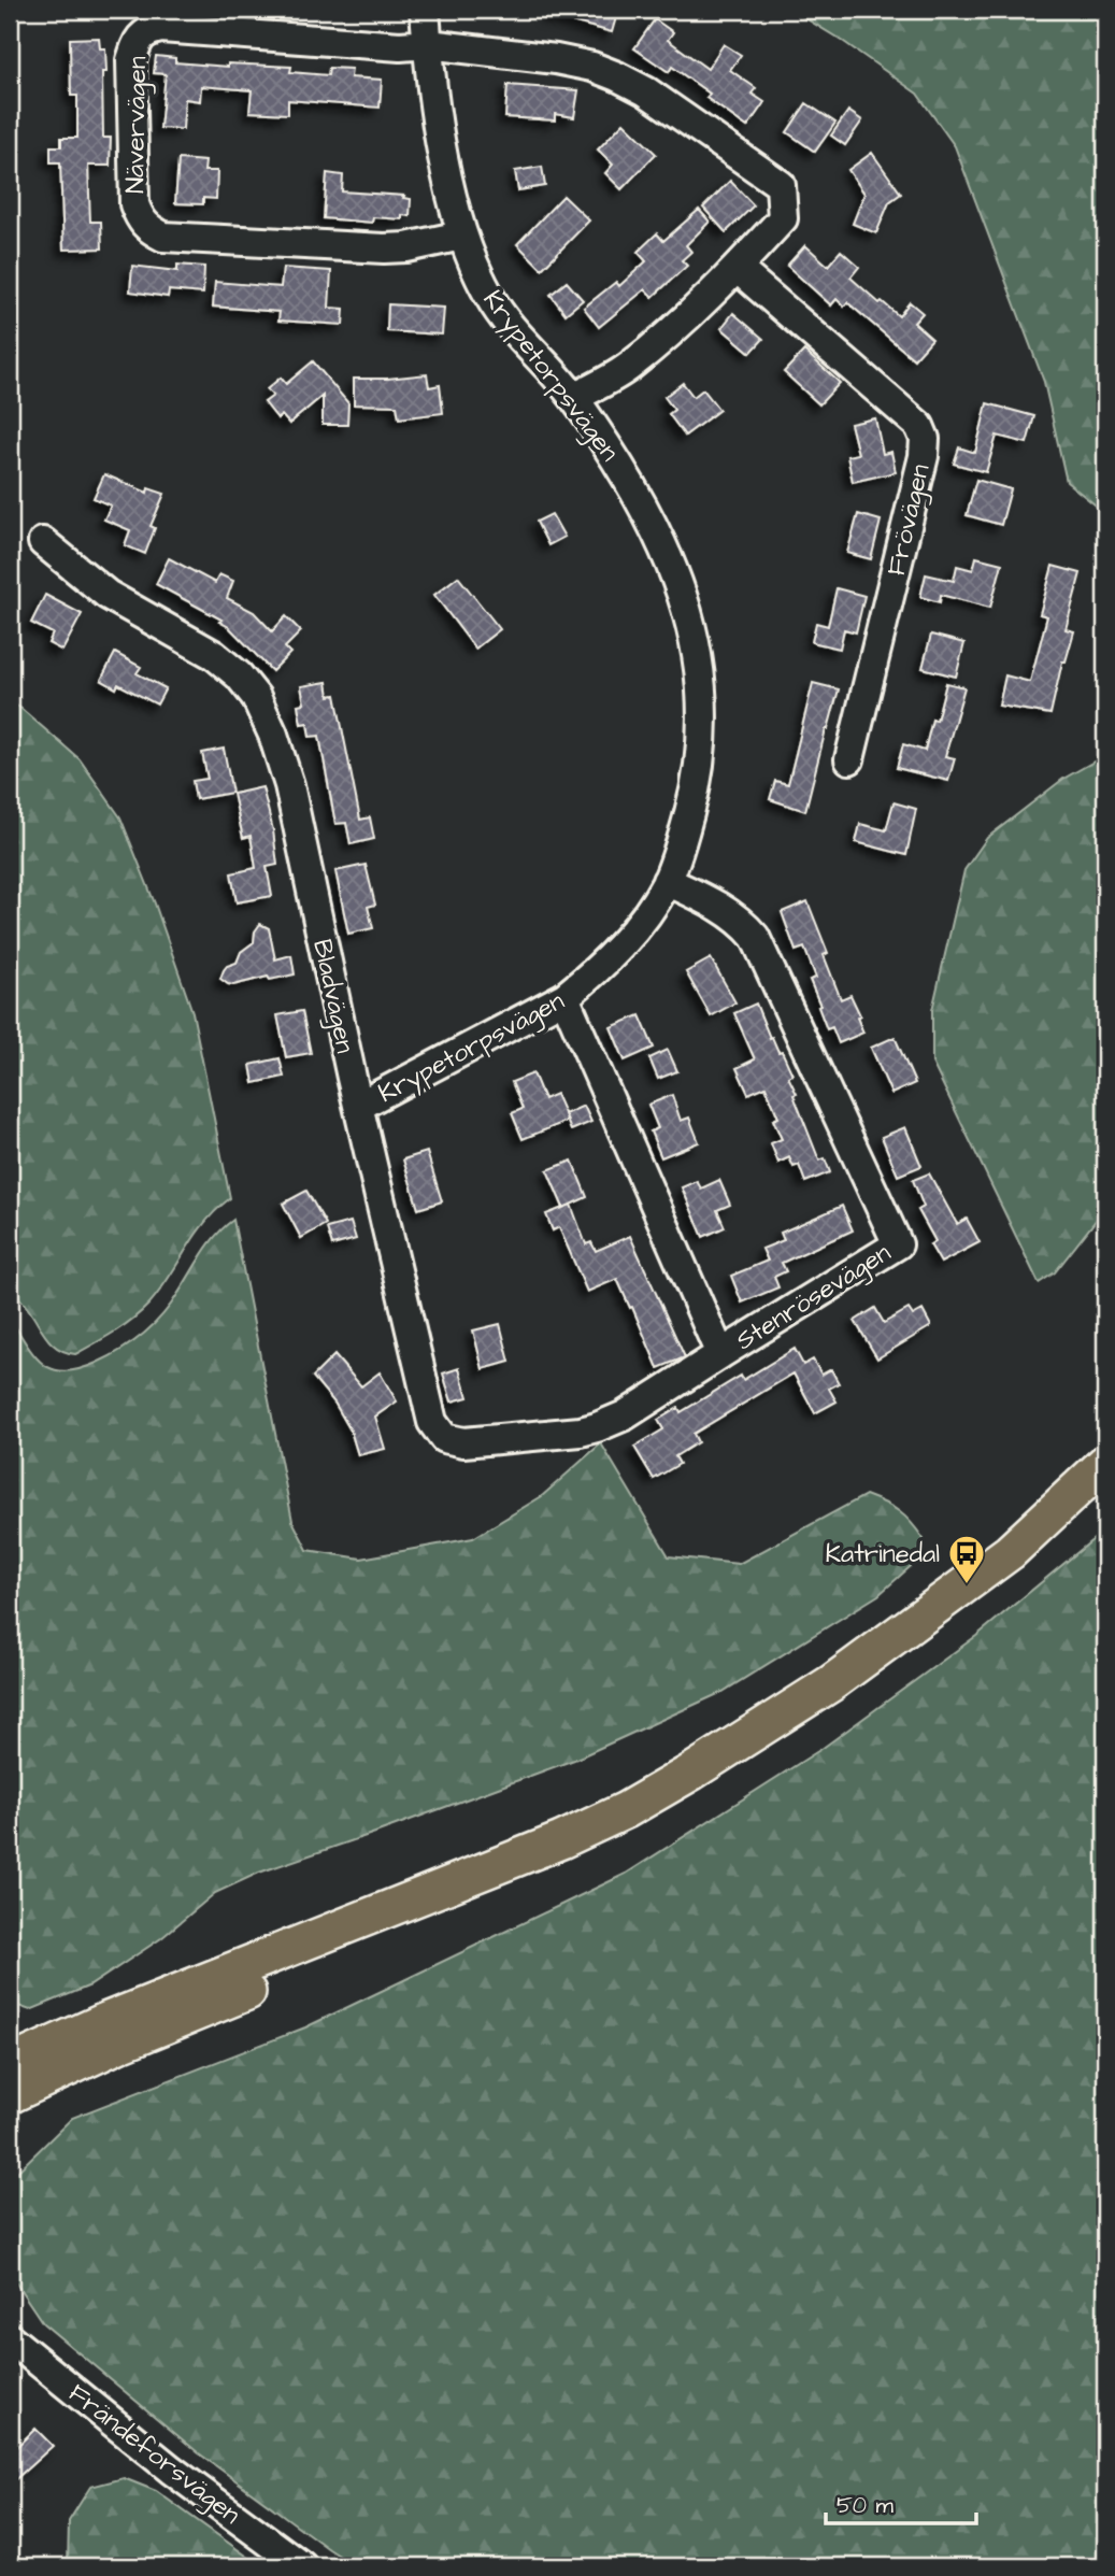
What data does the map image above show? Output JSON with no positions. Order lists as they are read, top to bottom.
{
  "streets": {
    "street": [
      "Nävervägen",
      "Krypetorpsvägen",
      "Frövägen",
      "Bladvägen",
      "Stenrösevägen",
      "Frändeforsvägen"
    ]
  },
  "crossings": [
    ["Nävervägen", "Krypetorpsvägen"],
    ["Nävervägen", "Frövägen"],
    ["Krypetorpsvägen", "Bladvägen"],
    ["Krypetorpsvägen", "Stenrösevägen"],
    ["Bladvägen", "Stenrösevägen"]
  ],
  "places": {
    "bus stop": ["Katrinedal"]
  },
  "scale_bar": "50 m"
}
